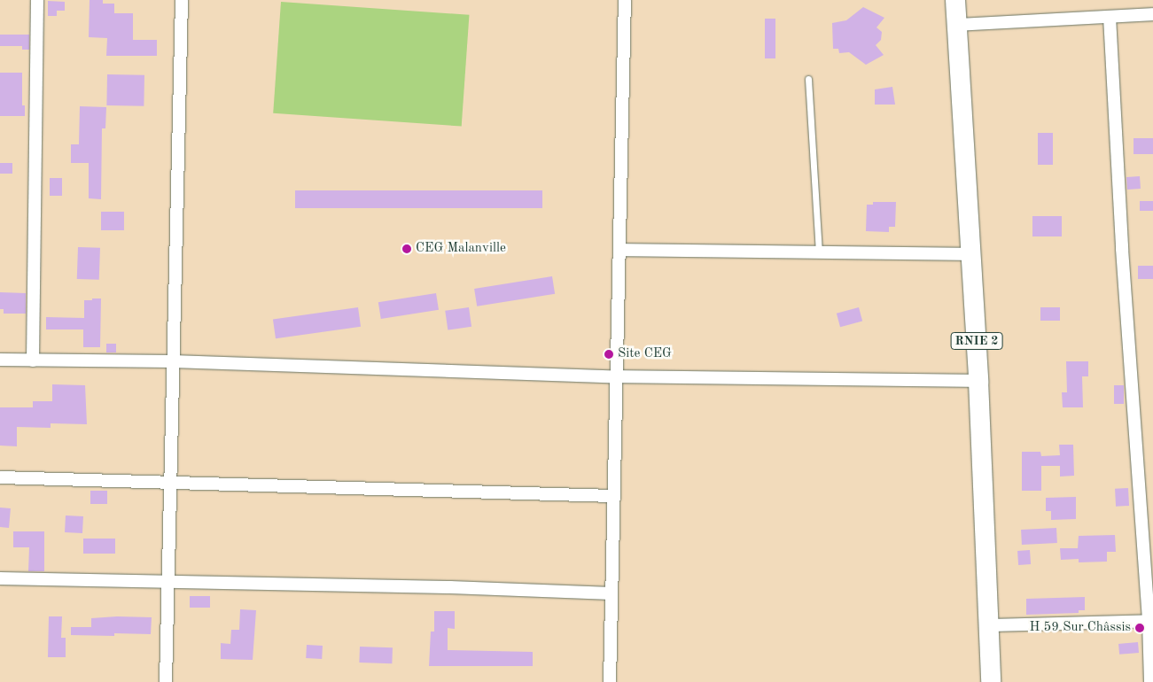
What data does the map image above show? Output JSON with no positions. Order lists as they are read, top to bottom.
{
  "streets": {
    "main road": ["RNIE 2"]
  },
  "places": ["CEG Malanville", "Site CEG", "H 59 Sur Châssis"]
}
